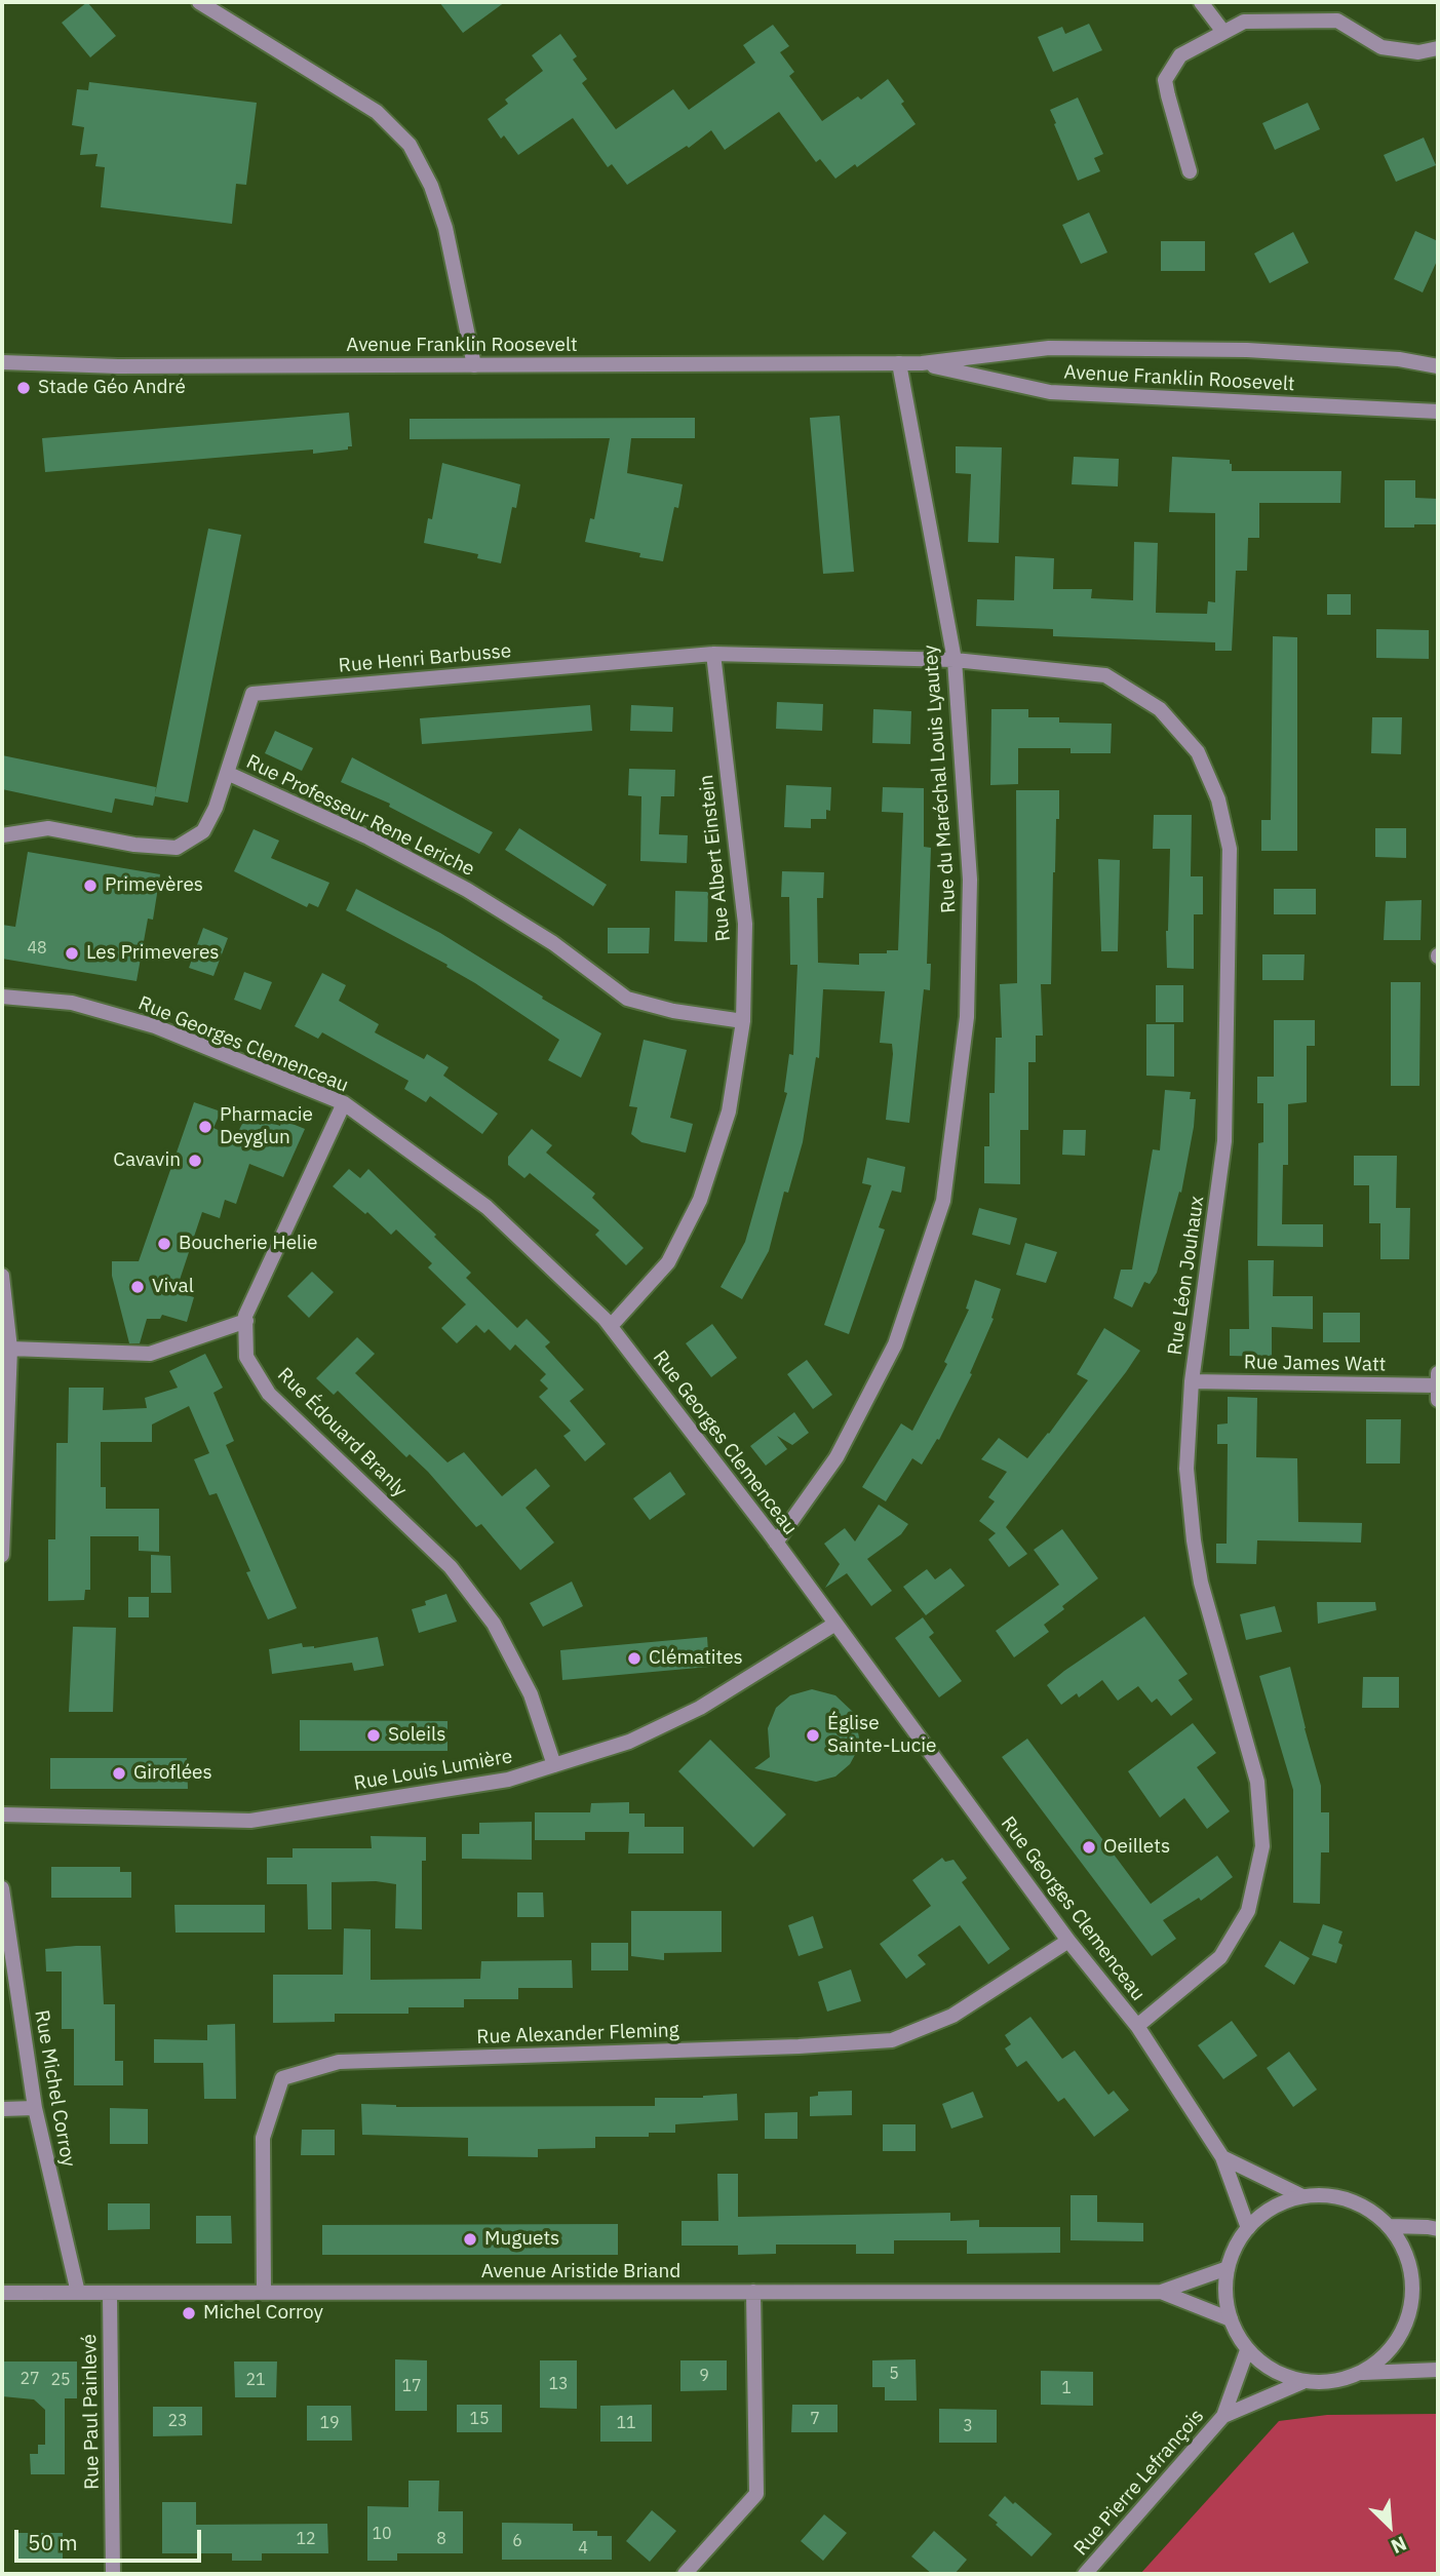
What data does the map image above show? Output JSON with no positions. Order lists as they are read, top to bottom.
{
  "streets": {
    "street": [
      "Avenue Franklin Roosevelt",
      "Rue Henri Barbusse",
      "Rue du Maréchal Louis Lyautey",
      "Rue Professeur Rene Leriche",
      "Rue Albert Einstein",
      "Rue Georges Clemenceau",
      "Rue Léon Jouhaux",
      "Rue James Watt",
      "Rue Édouard Branly",
      "Rue Louis Lumière",
      "Rue Alexander Fleming",
      "Rue Michel Corroy",
      "Avenue Aristide Briand",
      "Rue Paul Painlevé",
      "Rue Pierre Lefrançois"
    ]
  },
  "crossings": [
    ["Avenue Franklin Roosevelt", "Rue du Maréchal Louis Lyautey"],
    ["Rue Henri Barbusse", "Rue du Maréchal Louis Lyautey"],
    ["Rue Henri Barbusse", "Rue Professeur Rene Leriche"],
    ["Rue Henri Barbusse", "Rue Albert Einstein"],
    ["Rue Henri Barbusse", "Rue Léon Jouhaux"],
    ["Rue du Maréchal Louis Lyautey", "Rue Georges Clemenceau"],
    ["Rue du Maréchal Louis Lyautey", "Rue Léon Jouhaux"],
    ["Rue Professeur Rene Leriche", "Rue Albert Einstein"],
    ["Rue Albert Einstein", "Rue Georges Clemenceau"],
    ["Rue Georges Clemenceau", "Rue Léon Jouhaux"],
    ["Rue Georges Clemenceau", "Rue Édouard Branly"],
    ["Rue Georges Clemenceau", "Rue Louis Lumière"],
    ["Rue Georges Clemenceau", "Rue Alexander Fleming"],
    ["Rue Georges Clemenceau", "Avenue Aristide Briand"],
    ["Rue Georges Clemenceau", "Rue Pierre Lefrançois"],
    ["Rue Léon Jouhaux", "Rue James Watt"],
    ["Rue Édouard Branly", "Rue Louis Lumière"],
    ["Rue Alexander Fleming", "Avenue Aristide Briand"],
    ["Rue Michel Corroy", "Avenue Aristide Briand"],
    ["Avenue Aristide Briand", "Rue Paul Painlevé"],
    ["Avenue Aristide Briand", "Rue Pierre Lefrançois"]
  ],
  "places": [
    "Stade Géo André",
    "Primevères",
    "Les Primeveres",
    "Pharmacie Deyglun",
    "Cavavin",
    "Boucherie Helie",
    "Vival",
    "Clématites",
    "Soleils",
    "Église Sainte-Lucie",
    "Giroflées",
    "Oeillets",
    "Muguets",
    "Michel Corroy"
  ],
  "house_numbers": [
    "48",
    "5",
    "9",
    "27",
    "25",
    "21",
    "13",
    "17",
    "1",
    "15",
    "7",
    "23",
    "19",
    "11",
    "3",
    "10",
    "12",
    "8",
    "6",
    "4"
  ],
  "scale_bar": "50 m",
  "north": "bottom right"
}
